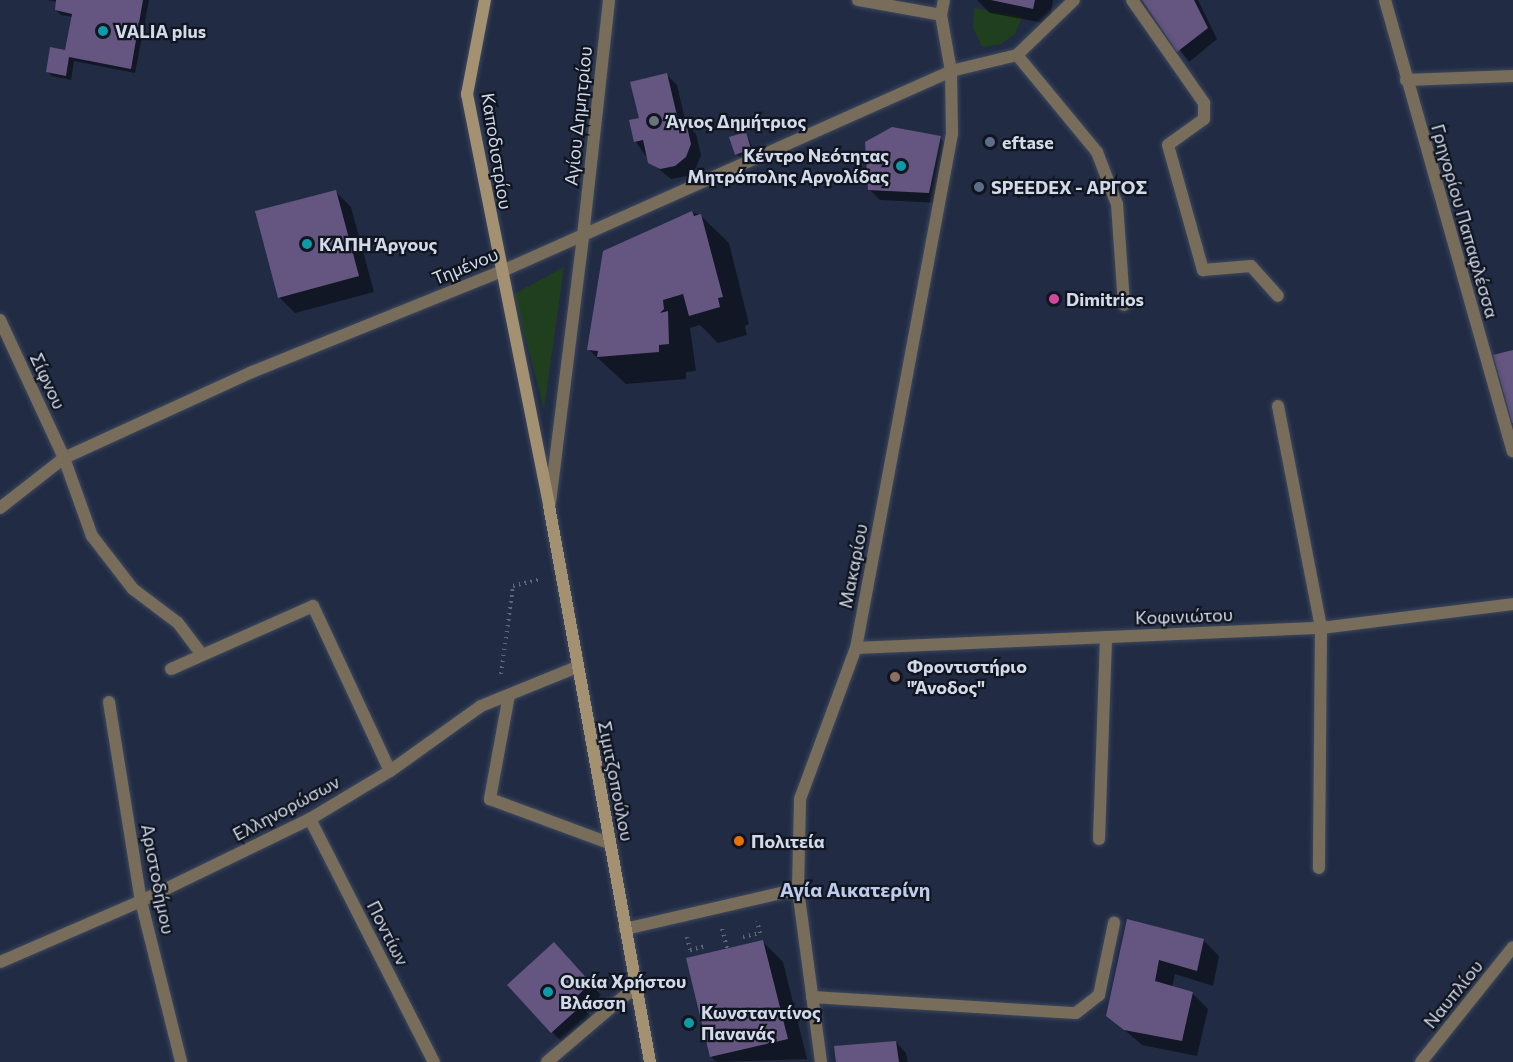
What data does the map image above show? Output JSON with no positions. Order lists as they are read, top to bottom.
{
  "streets": {
    "main road": ["Καποδιστρίου", "Σιμιτζοπούλου"],
    "street": [
      "Αγίου Δημητρίου",
      "Γρηγορίου Παπαφλέσσα",
      "Τημένου",
      "Σίφνου",
      "Μακαρίου",
      "Κοφινιώτου",
      "Ελληνορώσων",
      "Αριστοδήμου",
      "Ποντίων",
      "Ναυπλίου"
    ]
  },
  "crossings": [
    ["Αγίου Δημητρίου", "Τημένου"],
    ["Αγίου Δημητρίου", "Σιμιτζοπούλου"],
    ["Καποδιστρίου", "Τημένου"],
    ["Καποδιστρίου", "Σιμιτζοπούλου"],
    ["Τημένου", "Σίφνου"],
    ["Τημένου", "Μακαρίου"],
    ["Τημένου", "Σιμιτζοπούλου"],
    ["Μακαρίου", "Κοφινιώτου"],
    ["Σιμιτζοπούλου", "Ελληνορώσων"],
    ["Ελληνορώσων", "Αριστοδήμου"],
    ["Ελληνορώσων", "Ποντίων"]
  ],
  "districts": ["Αγία Αικατερίνη"],
  "places": [
    "VALIA plus",
    "Άγιος Δημήτριος",
    "eftase",
    "Κέντρο Νεότητας Μητρόπολης Αργολίδας",
    "SPEEDEX - ΑΡΓΟΣ",
    "ΚΑΠΗ Άργους",
    "Dimitrios",
    "Φροντιστήριο \"Άνοδος\"",
    "Πολιτεία",
    "Οικία Χρήστου Βλάσση",
    "Κωνσταντίνος Πανανάς"
  ]
}
